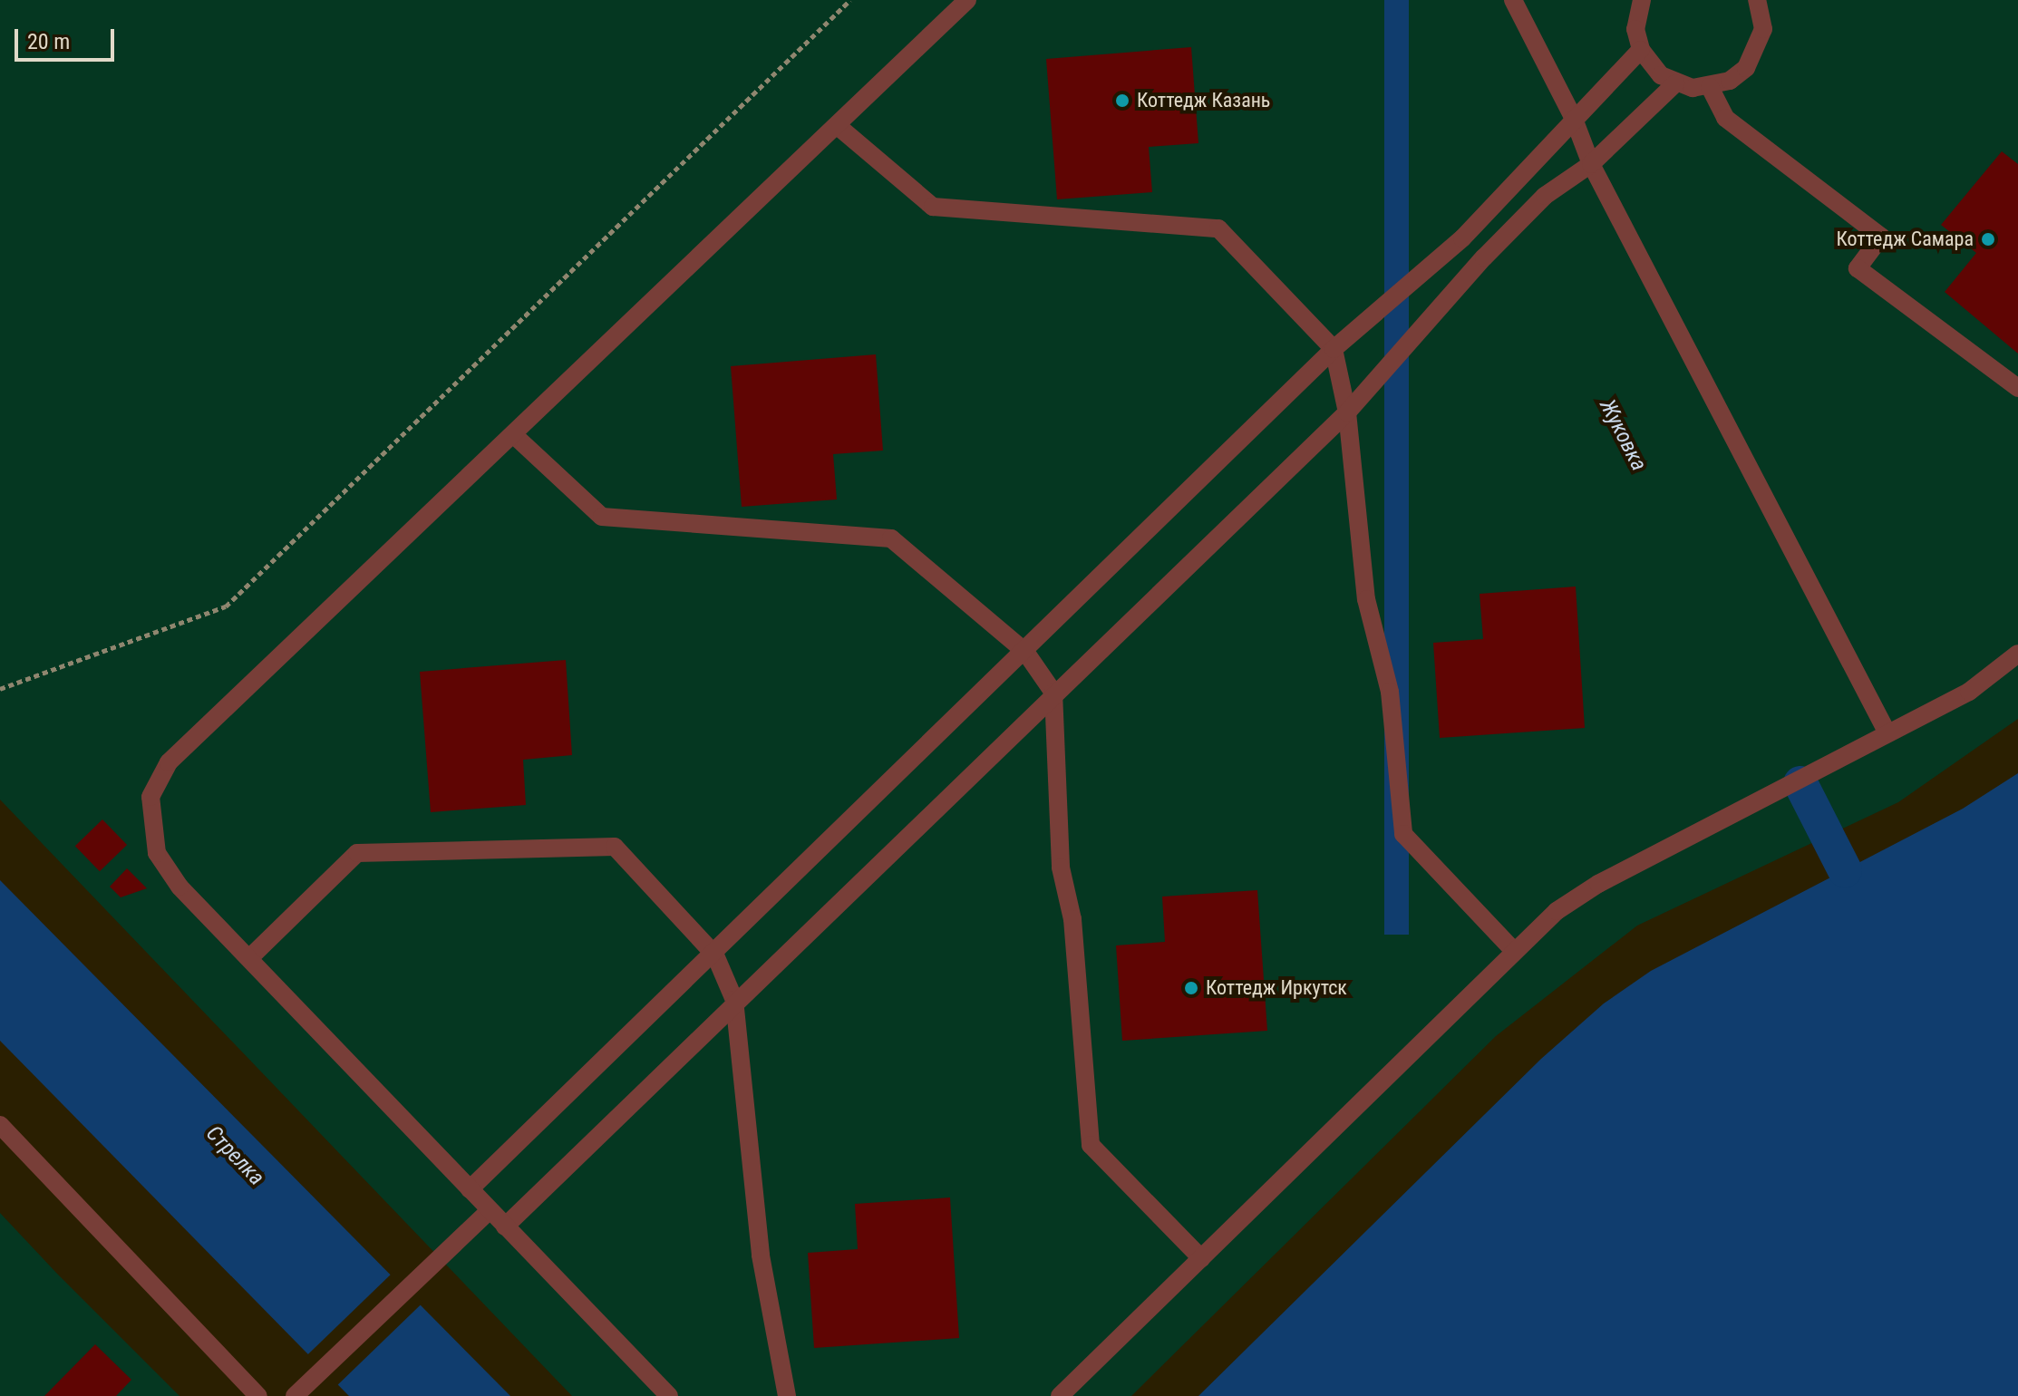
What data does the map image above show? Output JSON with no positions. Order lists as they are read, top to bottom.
{
  "water": ["Жуковка", "Стрелка"],
  "places": ["Коттедж Казань", "Коттедж Самара", "Коттедж Иркутск"],
  "scale_bar": "20 m"
}
